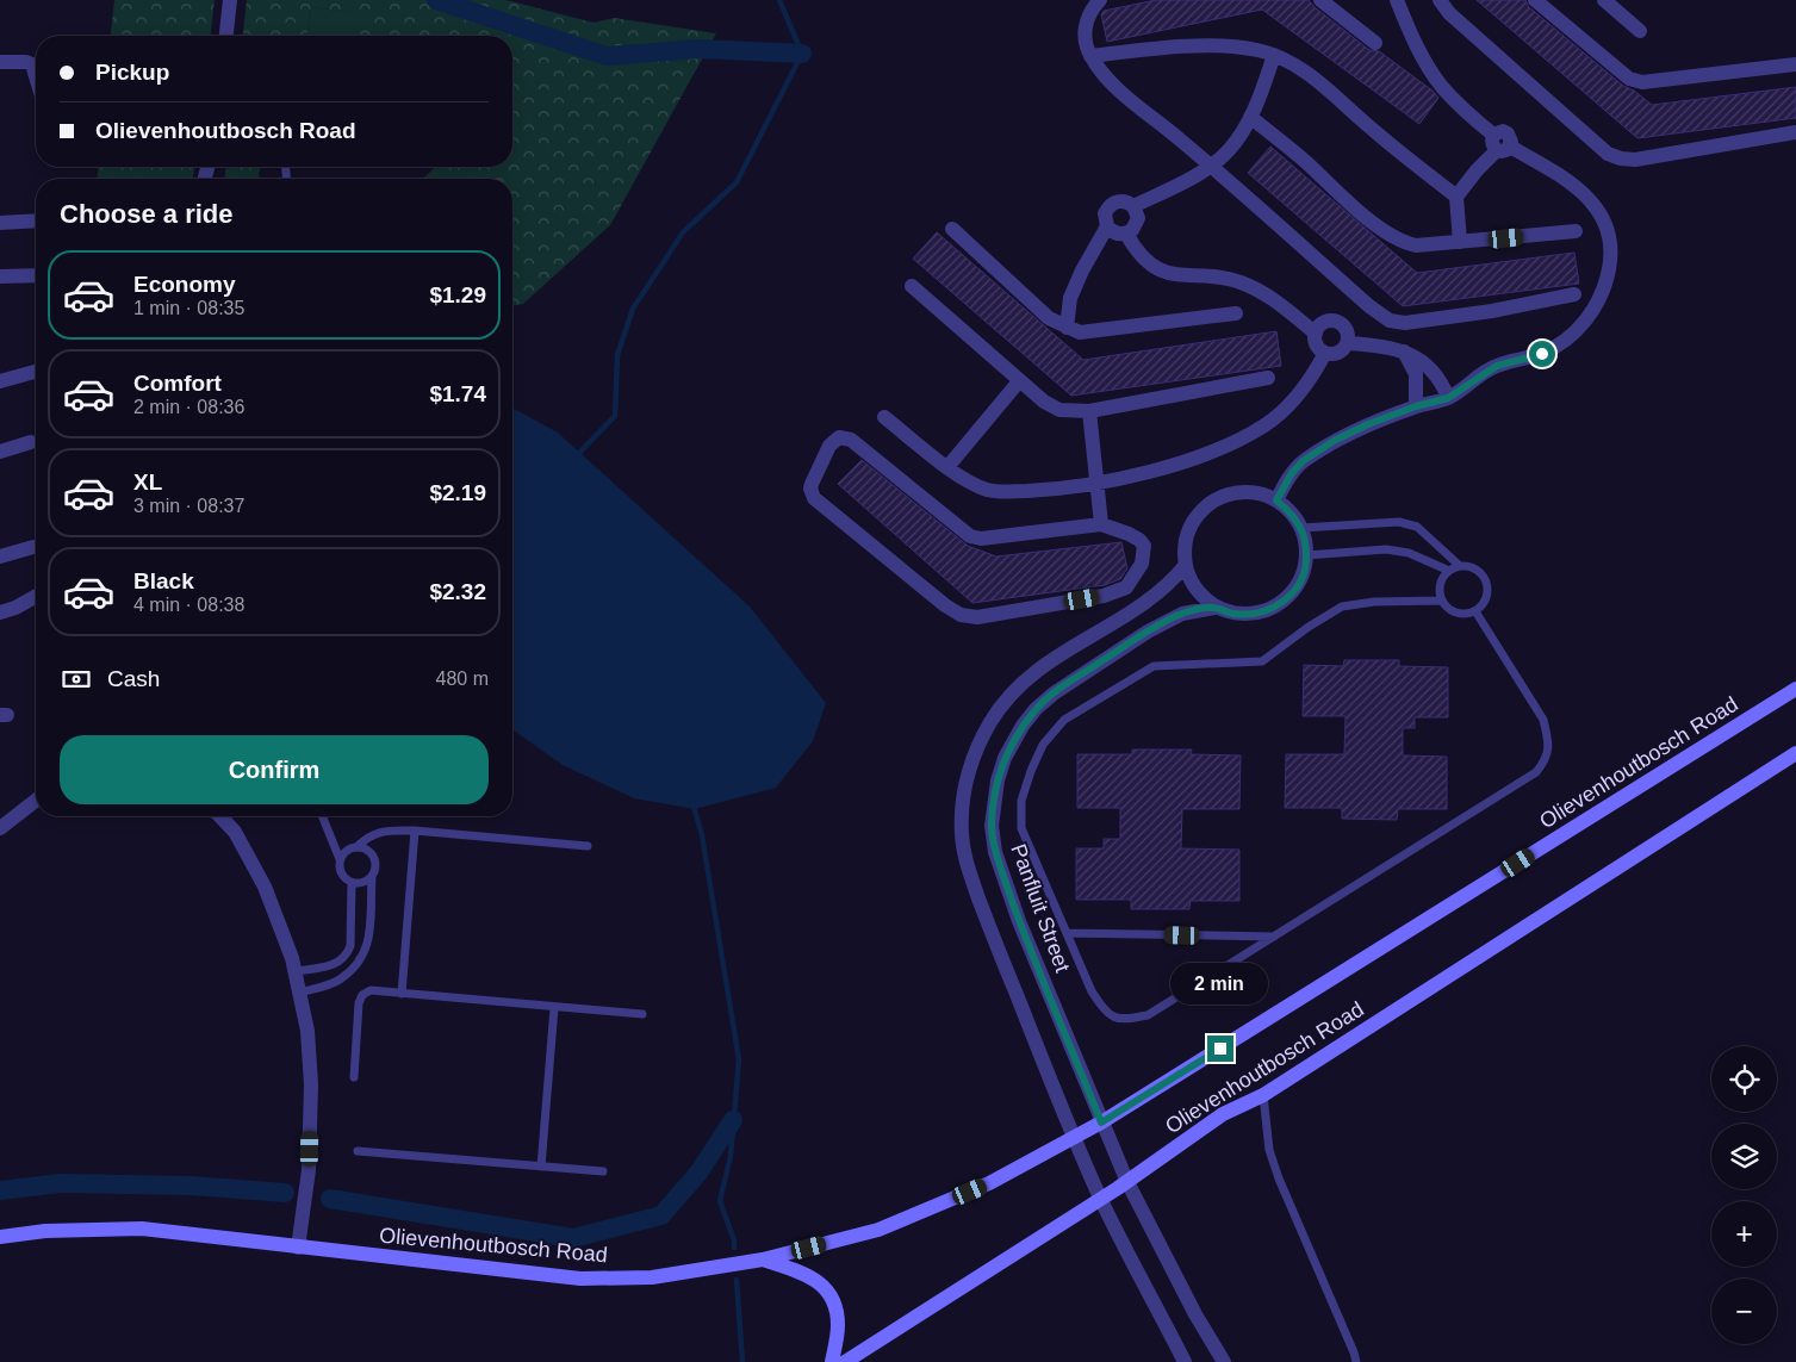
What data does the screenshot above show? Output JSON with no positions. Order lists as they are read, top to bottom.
{
  "streets": {
    "main road": ["Olievenhoutbosch Road"],
    "street": ["Panfluit Street"]
  },
  "crossings": [
    ["Olievenhoutbosch Road", "Panfluit Street"]
  ],
  "page": {
    "banner": ["Pickup", "Olievenhoutbosch Road"],
    "heading": "Choose a ride",
    "list": [
      {
        "name": "Economy",
        "note": "1 min · 08:35",
        "value": "$1.29"
      },
      {
        "name": "Comfort",
        "note": "2 min · 08:36",
        "value": "$1.74"
      },
      {
        "name": "XL",
        "note": "3 min · 08:37",
        "value": "$2.19"
      },
      {
        "name": "Black",
        "note": "4 min · 08:38",
        "value": "$2.32"
      }
    ],
    "pay": ["Cash", "480 m"],
    "buttons": "Confirm",
    "bubble": "2 min",
    "map_buttons": ["+", "−"]
  }
}
